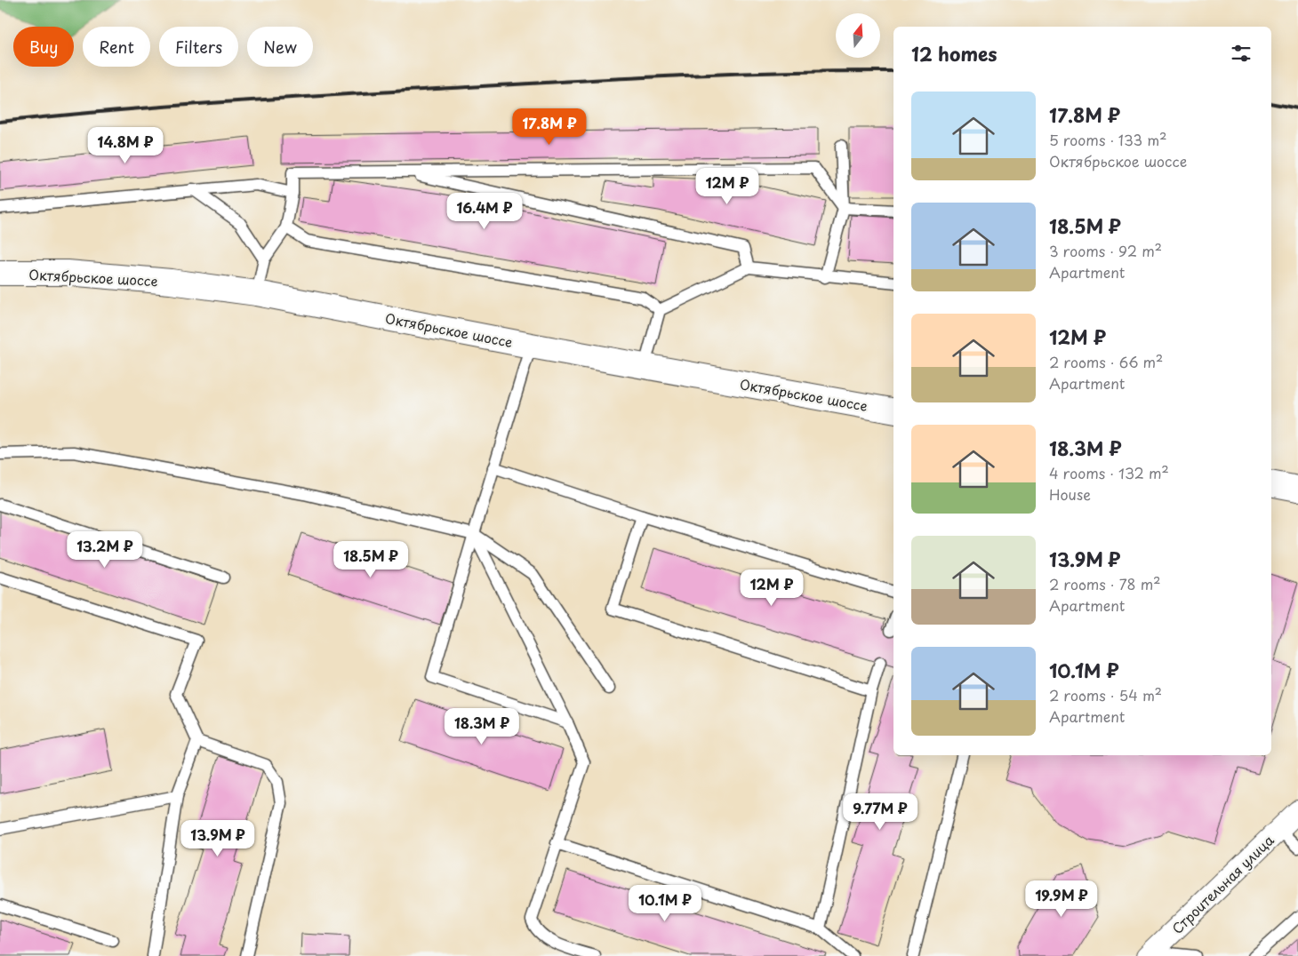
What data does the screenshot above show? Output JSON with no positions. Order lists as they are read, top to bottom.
{
  "streets": {
    "main road": ["Октябрьское шоссе"],
    "street": ["Строительная улица"]
  },
  "north": "top",
  "page": {
    "chip": [
      "Buy",
      "Rent",
      "Filters",
      "New"
    ],
    "heading": "12 homes",
    "list": [
      {
        "name": "17.8M ₽",
        "note": "5 rooms · 133 m² · Октябрьское шоссе"
      },
      {
        "name": "18.5M ₽",
        "note": "3 rooms · 92 m² · Apartment"
      },
      {
        "name": "12M ₽",
        "note": "2 rooms · 66 m² · Apartment"
      },
      {
        "name": "18.3M ₽",
        "note": "4 rooms · 132 m² · House"
      },
      {
        "name": "13.9M ₽",
        "note": "2 rooms · 78 m² · Apartment"
      },
      {
        "name": "10.1M ₽",
        "note": "2 rooms · 54 m² · Apartment"
      }
    ],
    "price": [
      "17.8M ₽",
      "14.8M ₽",
      "12M ₽",
      "16.4M ₽",
      "13.2M ₽",
      "18.5M ₽",
      "12M ₽",
      "18.3M ₽",
      "9.77M ₽",
      "13.9M ₽",
      "19.9M ₽",
      "10.1M ₽"
    ]
  }
}
